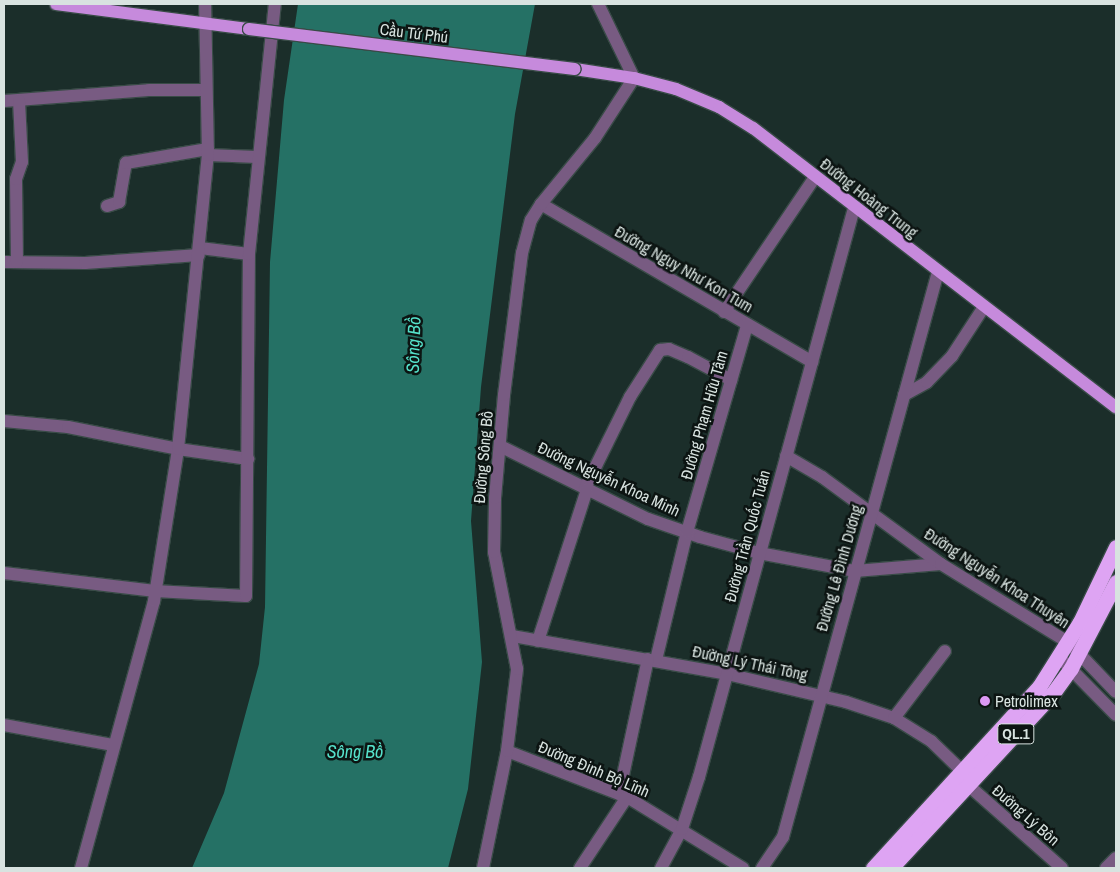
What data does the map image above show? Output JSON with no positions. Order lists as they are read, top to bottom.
{
  "streets": {
    "highway": ["QL.1"],
    "main road": ["Cầu Tứ Phú", "Đường Hoàng Trung"],
    "street": [
      "Đường Ngụy Như Kon Tum",
      "Đường Phạm Hữu Tâm",
      "Đường Sông Bồ",
      "Đường Nguyễn Khoa Minh",
      "Đường Trần Quốc Tuấn",
      "Đường Lê Đình Dương",
      "Đường Nguyễn Khoa Thuyên",
      "Đường Lý Thái Tông",
      "Đường Đinh Bộ Lĩnh",
      "Đường Lý Bôn"
    ]
  },
  "crossings": [
    ["Cầu Tứ Phú", "Đường Hoàng Trung"],
    ["Đường Hoàng Trung", "Đường Sông Bồ"],
    ["Đường Hoàng Trung", "Đường Trần Quốc Tuấn"],
    ["Đường Hoàng Trung", "Đường Lê Đình Dương"],
    ["Đường Ngụy Như Kon Tum", "Đường Phạm Hữu Tâm"],
    ["Đường Ngụy Như Kon Tum", "Đường Sông Bồ"],
    ["Đường Ngụy Như Kon Tum", "Đường Trần Quốc Tuấn"],
    ["Đường Phạm Hữu Tâm", "Đường Nguyễn Khoa Minh"],
    ["Đường Phạm Hữu Tâm", "Đường Lý Thái Tông"],
    ["Đường Phạm Hữu Tâm", "Đường Đinh Bộ Lĩnh"],
    ["Đường Sông Bồ", "Đường Nguyễn Khoa Minh"],
    ["Đường Sông Bồ", "Đường Lý Thái Tông"],
    ["Đường Sông Bồ", "Đường Đinh Bộ Lĩnh"],
    ["Đường Nguyễn Khoa Minh", "Đường Trần Quốc Tuấn"],
    ["Đường Nguyễn Khoa Minh", "Đường Lê Đình Dương"],
    ["Đường Nguyễn Khoa Minh", "Đường Nguyễn Khoa Thuyên"],
    ["Đường Trần Quốc Tuấn", "Đường Nguyễn Khoa Thuyên"],
    ["Đường Trần Quốc Tuấn", "Đường Lý Thái Tông"],
    ["Đường Trần Quốc Tuấn", "Đường Đinh Bộ Lĩnh"],
    ["Đường Lê Đình Dương", "Đường Nguyễn Khoa Thuyên"],
    ["Đường Lê Đình Dương", "Đường Lý Thái Tông"],
    ["Đường Nguyễn Khoa Thuyên", "QL.1"],
    ["Đường Lý Thái Tông", "QL.1"],
    ["QL.1", "Đường Lý Bôn"]
  ],
  "water": ["Sông Bồ"],
  "places": ["Petrolimex"]
}
